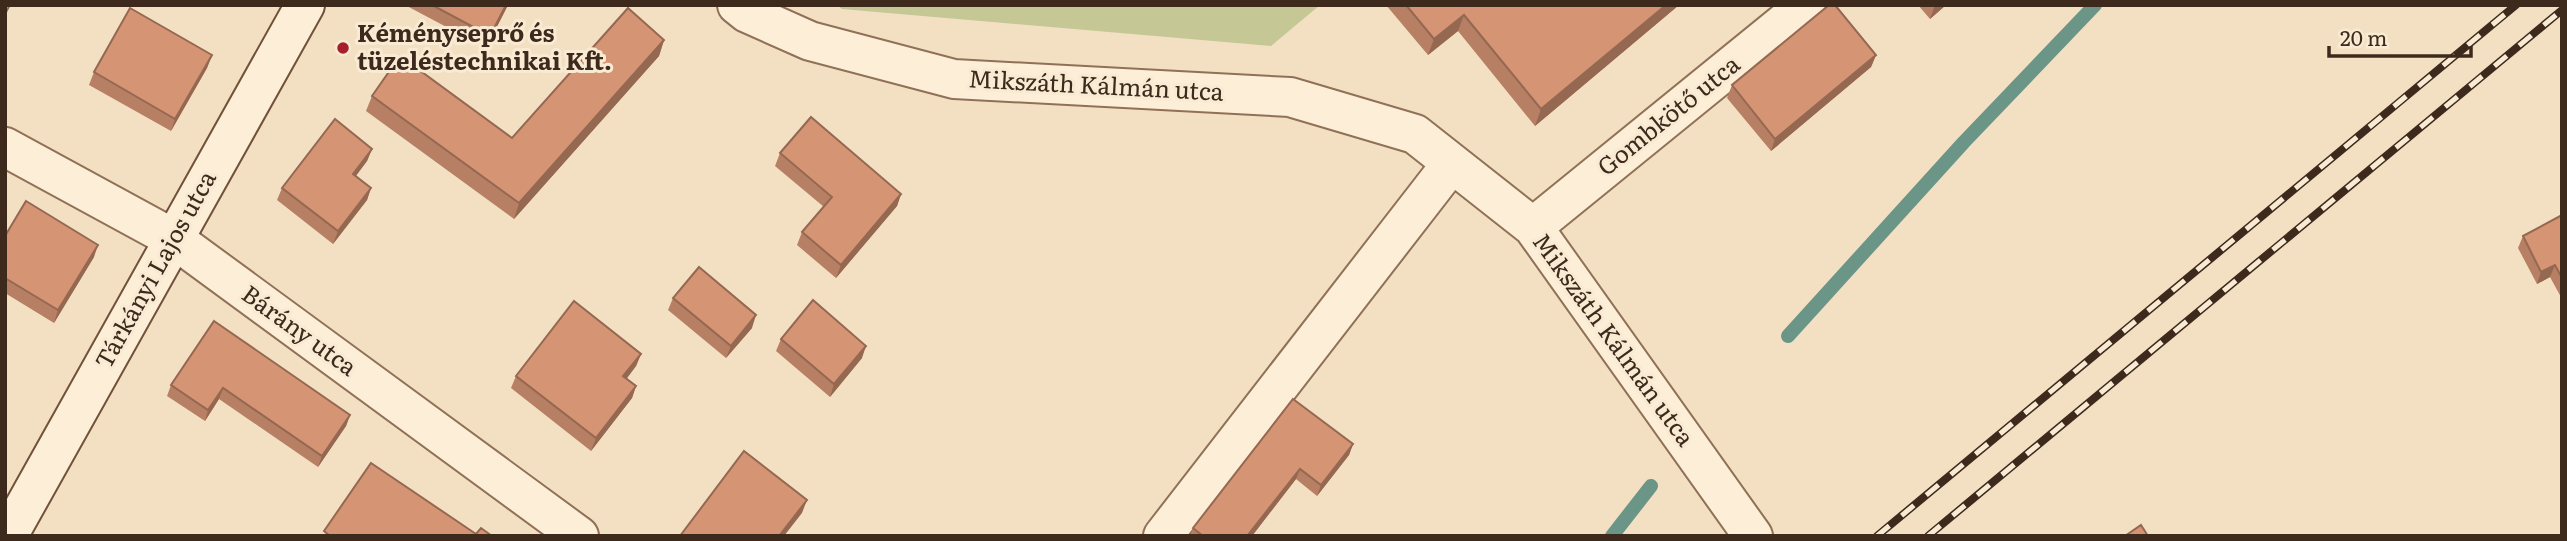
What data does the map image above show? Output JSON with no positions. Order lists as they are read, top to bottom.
{
  "streets": {
    "street": [
      "Mikszáth Kálmán utca",
      "Gombkötő utca",
      "Tárkányi Lajos utca",
      "Bárány utca"
    ]
  },
  "crossings": [
    ["Mikszáth Kálmán utca", "Gombkötő utca"],
    ["Tárkányi Lajos utca", "Bárány utca"]
  ],
  "places": ["Kéményseprő és tüzeléstechnikai Kft."],
  "scale_bar": "20 m"
}
